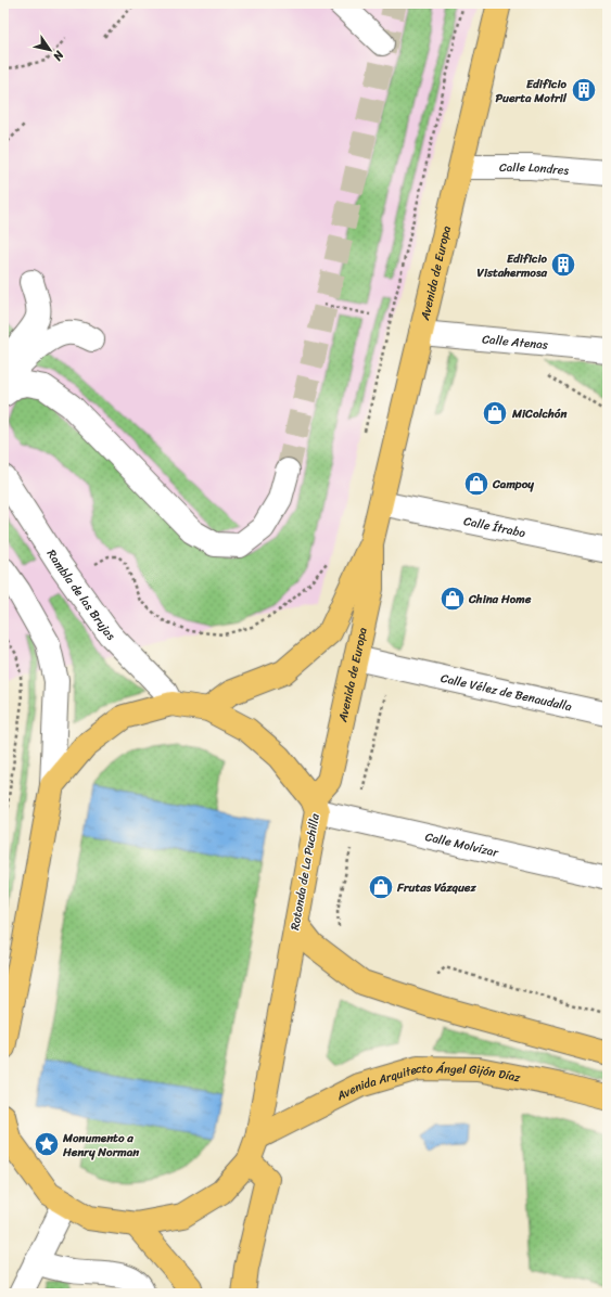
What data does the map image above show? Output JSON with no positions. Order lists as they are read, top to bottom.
{
  "streets": {
    "main road": ["Avenida de Europa", "Rotonda de La Puchilla", "Avenida Arquitecto Ángel Gijón Díaz"],
    "street": [
      "Calle Londres",
      "Calle Atenas",
      "Calle Ítrabo",
      "Rambla de las Brujas",
      "Calle Vélez de Benaudalla",
      "Calle Molvízar"
    ]
  },
  "crossings": [
    ["Calle Londres", "Avenida de Europa"],
    ["Avenida de Europa", "Calle Atenas"],
    ["Avenida de Europa", "Calle Ítrabo"],
    ["Avenida de Europa", "Calle Vélez de Benaudalla"],
    ["Avenida de Europa", "Calle Molvízar"],
    ["Avenida de Europa", "Rotonda de La Puchilla"],
    ["Rambla de las Brujas", "Rotonda de La Puchilla"],
    ["Calle Molvízar", "Rotonda de La Puchilla"],
    ["Rotonda de La Puchilla", "Avenida Arquitecto Ángel Gijón Díaz"]
  ],
  "places": {
    "building": ["Edificio Puerta Motril", "Edificio Vistahermosa"],
    "shop": [
      "MiColchón",
      "Campoy",
      "China Home",
      "Frutas Vázquez"
    ],
    "place": ["Monumento a Henry Norman"]
  },
  "north": "bottom right"
}
